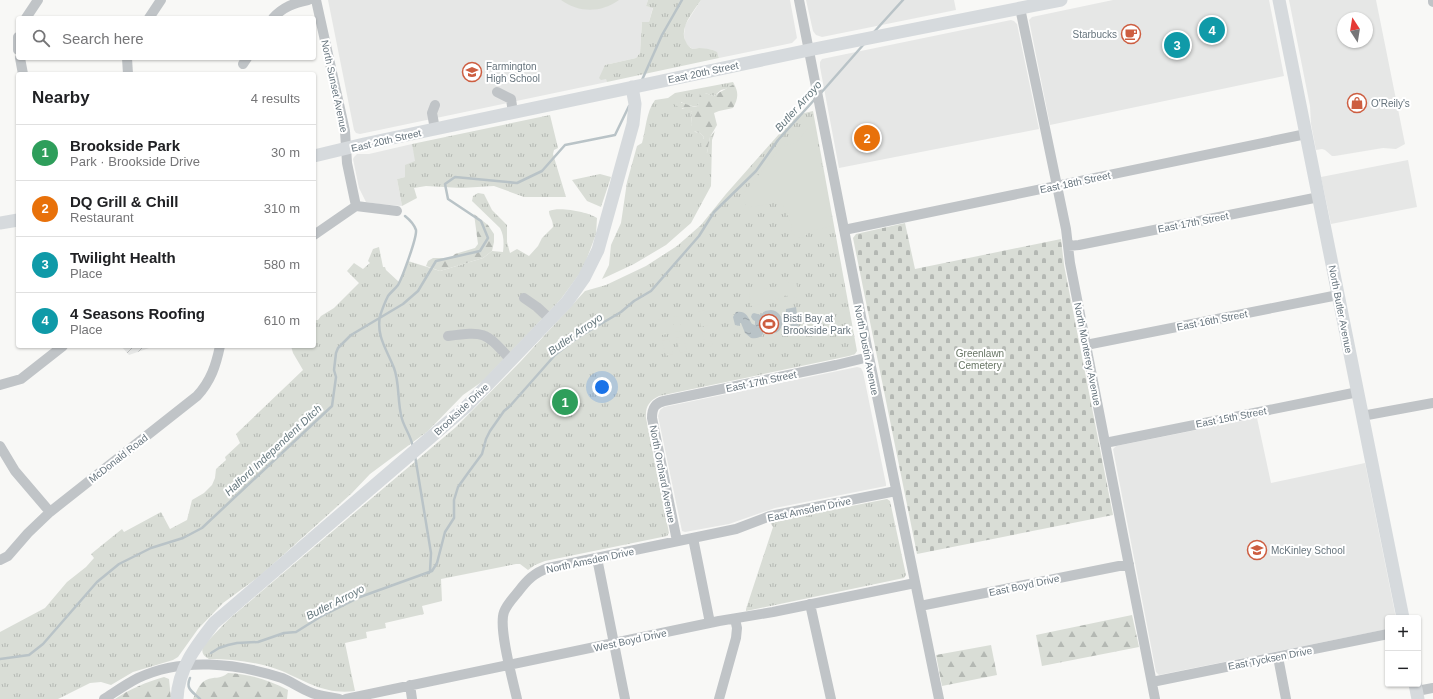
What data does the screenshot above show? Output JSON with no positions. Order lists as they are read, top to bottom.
{
  "streets": {
    "main road": ["East 20th Street", "North Butler Avenue", "Brookside Drive"],
    "street": [
      "North Sunset Avenue",
      "East 18th Street",
      "East 17th Street",
      "East 16th Street",
      "North Dustin Avenue",
      "North Monterey Avenue",
      "East 15th Street",
      "McDonald Road",
      "North Orchard Avenue",
      "East Amsden Drive",
      "North Amsden Drive",
      "East Boyd Drive",
      "West Boyd Drive",
      "East Tycksen Drive"
    ]
  },
  "crossings": [
    ["East 20th Street", "North Sunset Avenue"],
    ["East 20th Street", "North Dustin Avenue"],
    ["East 20th Street", "North Monterey Avenue"],
    ["East 20th Street", "Brookside Drive"],
    ["East 18th Street", "North Butler Avenue"],
    ["East 18th Street", "North Dustin Avenue"],
    ["East 18th Street", "North Monterey Avenue"],
    ["East 17th Street", "North Butler Avenue"],
    ["East 17th Street", "North Dustin Avenue"],
    ["East 17th Street", "North Monterey Avenue"],
    ["East 17th Street", "North Orchard Avenue"],
    ["North Butler Avenue", "East 16th Street"],
    ["North Butler Avenue", "East 15th Street"],
    ["East 16th Street", "North Monterey Avenue"],
    ["North Dustin Avenue", "East Amsden Drive"],
    ["North Dustin Avenue", "East Boyd Drive"],
    ["North Dustin Avenue", "West Boyd Drive"],
    ["North Monterey Avenue", "East 15th Street"],
    ["North Monterey Avenue", "East Boyd Drive"],
    ["North Monterey Avenue", "East Tycksen Drive"],
    ["North Orchard Avenue", "East Amsden Drive"],
    ["North Orchard Avenue", "North Amsden Drive"],
    ["East Amsden Drive", "North Amsden Drive"],
    ["North Amsden Drive", "West Boyd Drive"]
  ],
  "water": ["Butler Arroyo", "Halford Independent Ditch"],
  "parks": ["Greenlawn Cemetery"],
  "places": {
    "cafe": ["Starbucks"],
    "school or university": ["Farmington High School", "McKinley School"],
    "shop": ["O'Reily's"],
    "sports": ["Bisti Bay at Brookside Park"]
  },
  "north": "top",
  "page": {
    "pins": [
      "4",
      "3",
      "2",
      "1"
    ],
    "search": "Search here",
    "heading": ["Nearby", "4 results"],
    "list": [
      {
        "mark": "1",
        "name": "Brookside Park",
        "note": "Park · Brookside Drive",
        "value": "30 m"
      },
      {
        "mark": "2",
        "name": "DQ Grill & Chill",
        "note": "Restaurant",
        "value": "310 m"
      },
      {
        "mark": "3",
        "name": "Twilight Health",
        "note": "Place",
        "value": "580 m"
      },
      {
        "mark": "4",
        "name": "4 Seasons Roofing",
        "note": "Place",
        "value": "610 m"
      }
    ],
    "map_buttons": ["+", "−"]
  }
}
